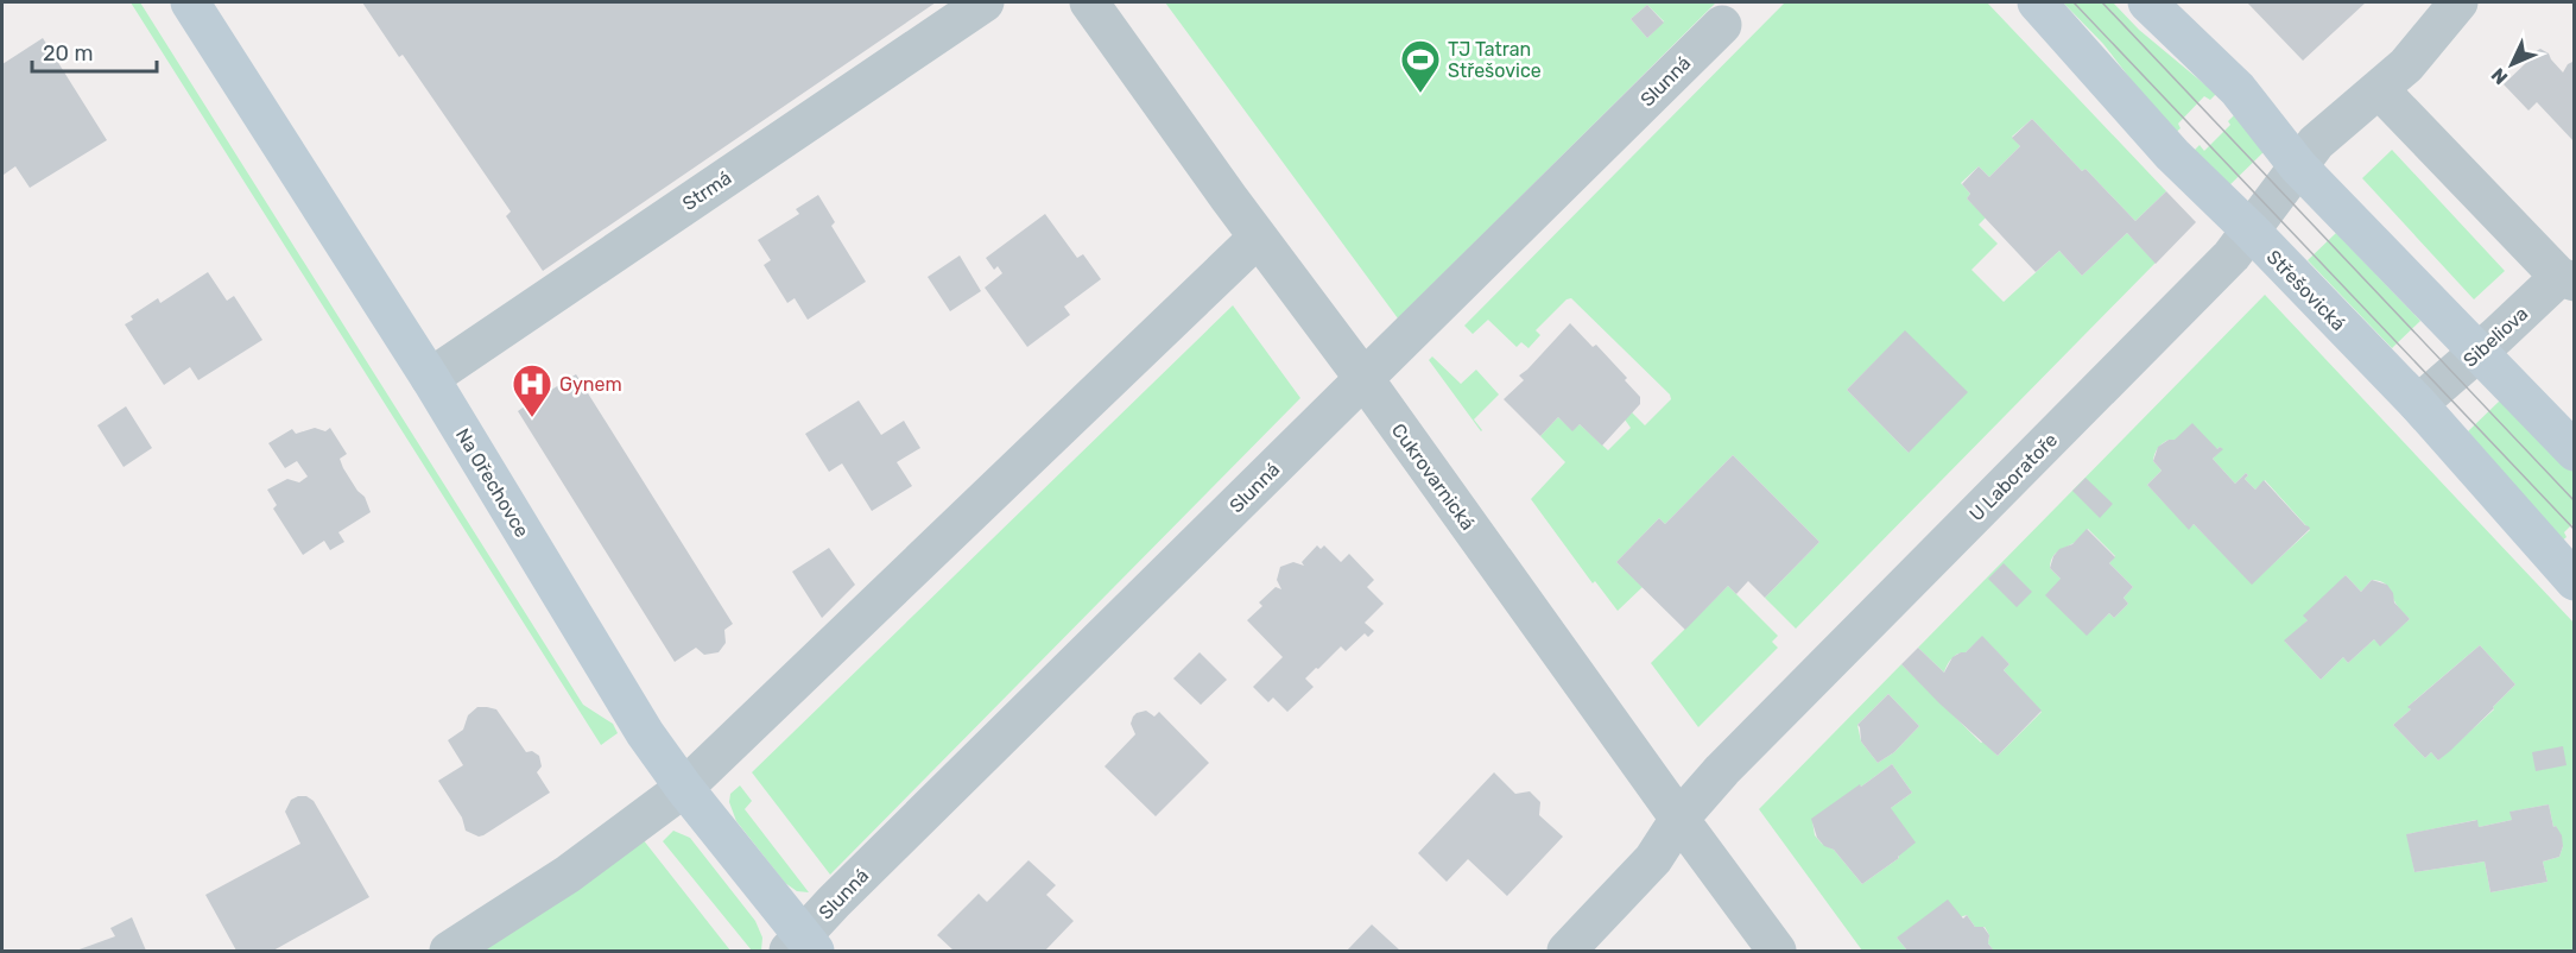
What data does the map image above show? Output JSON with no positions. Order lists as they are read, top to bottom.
{
  "streets": {
    "street": [
      "Slunná",
      "Strmá",
      "Střešovická",
      "Sibeliova",
      "Cukrovarnická",
      "U Laboratoře",
      "Na Ořechovce"
    ]
  },
  "crossings": [
    ["Slunná", "Cukrovarnická"],
    ["Slunná", "Na Ořechovce"],
    ["Strmá", "Na Ořechovce"],
    ["Střešovická", "Sibeliova"],
    ["Střešovická", "U Laboratoře"],
    ["Cukrovarnická", "U Laboratoře"]
  ],
  "places": {
    "sports": ["TJ Tatran Střešovice"],
    "hospital": ["Gynem"]
  },
  "scale_bar": "20 m",
  "north": "bottom left"
}
